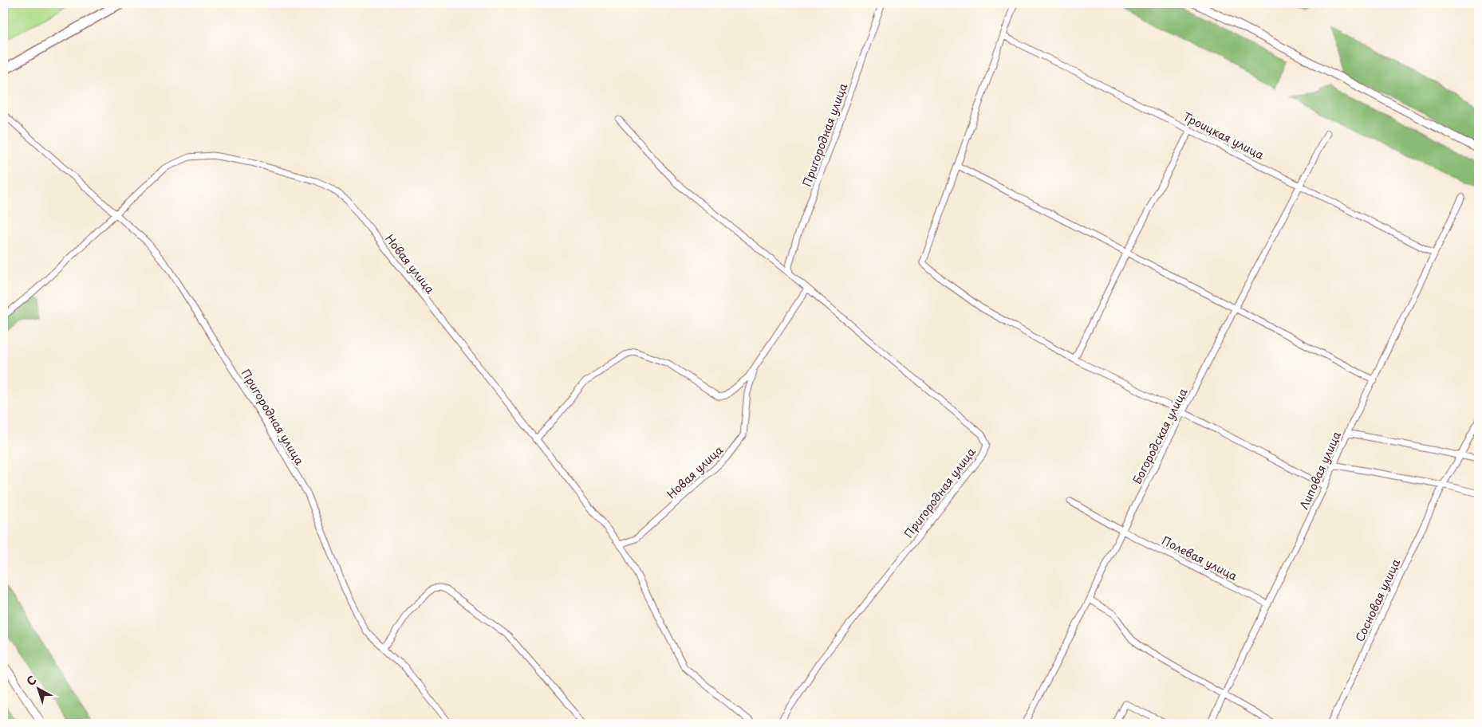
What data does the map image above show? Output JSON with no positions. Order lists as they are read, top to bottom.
{
  "streets": {
    "street": [
      "Пригородная улица",
      "Троицкая улица",
      "Новая улица",
      "Богородская улица",
      "Липовая улица",
      "Полевая улица",
      "Сосновая улица"
    ]
  },
  "crossings": [
    ["Пригородная улица", "Новая улица"],
    ["Троицкая улица", "Богородская улица"],
    ["Троицкая улица", "Липовая улица"],
    ["Богородская улица", "Полевая улица"],
    ["Липовая улица", "Полевая улица"]
  ],
  "north": "top left"
}
